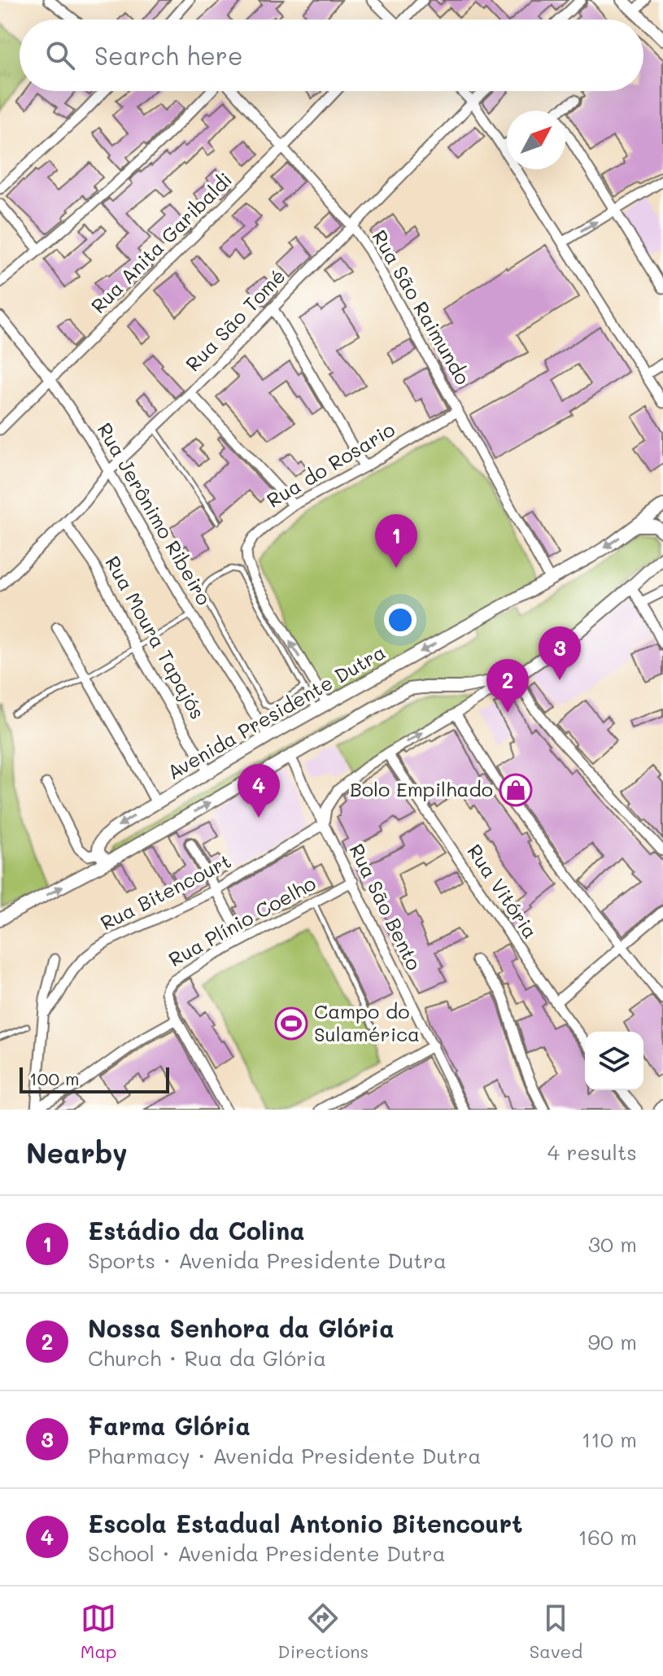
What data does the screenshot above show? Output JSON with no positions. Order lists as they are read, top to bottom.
{
  "streets": {
    "street": [
      "Rua Anita Garibaldi",
      "Rua São Raimundo",
      "Rua São Tomé",
      "Rua do Rosario",
      "Rua Jerônimo Ribeiro",
      "Rua Moura Tapajós",
      "Avenida Presidente Dutra",
      "Rua Vitória",
      "Rua Bitencourt",
      "Rua São Bento",
      "Rua Plínio Coelho"
    ]
  },
  "crossings": [
    ["Rua Anita Garibaldi", "Rua São Raimundo"],
    ["Rua Anita Garibaldi", "Rua Jerônimo Ribeiro"],
    ["Rua São Raimundo", "Rua São Tomé"],
    ["Rua São Raimundo", "Rua do Rosario"],
    ["Rua São Raimundo", "Avenida Presidente Dutra"],
    ["Rua São Tomé", "Rua Jerônimo Ribeiro"],
    ["Rua São Tomé", "Rua Moura Tapajós"],
    ["Rua do Rosario", "Avenida Presidente Dutra"],
    ["Rua Jerônimo Ribeiro", "Avenida Presidente Dutra"],
    ["Rua Moura Tapajós", "Avenida Presidente Dutra"],
    ["Avenida Presidente Dutra", "Rua São Bento"],
    ["Rua Bitencourt", "Rua São Bento"],
    ["Rua São Bento", "Rua Plínio Coelho"]
  ],
  "one_way": ["Rua do Rosario"],
  "places": {
    "shop": ["Bolo Empilhado"],
    "sports": ["Campo do Sulamérica"]
  },
  "scale_bar": "100 m",
  "north": "top right",
  "page": {
    "search": "Search here",
    "pins": [
      "1",
      "3",
      "2",
      "4"
    ],
    "scale": "100 m",
    "heading": ["Nearby", "4 results"],
    "list": [
      {
        "mark": "1",
        "name": "Estádio da Colina",
        "note": "Sports · Avenida Presidente Dutra",
        "value": "30 m"
      },
      {
        "mark": "2",
        "name": "Nossa Senhora da Glória",
        "note": "Church · Rua da Glória",
        "value": "90 m"
      },
      {
        "mark": "3",
        "name": "Farma Glória",
        "note": "Pharmacy · Avenida Presidente Dutra",
        "value": "110 m"
      },
      {
        "mark": "4",
        "name": "Escola Estadual Antonio Bitencourt",
        "note": "School · Avenida Presidente Dutra",
        "value": "160 m"
      }
    ],
    "nav": ["Map", "Directions", "Saved"]
  }
}
